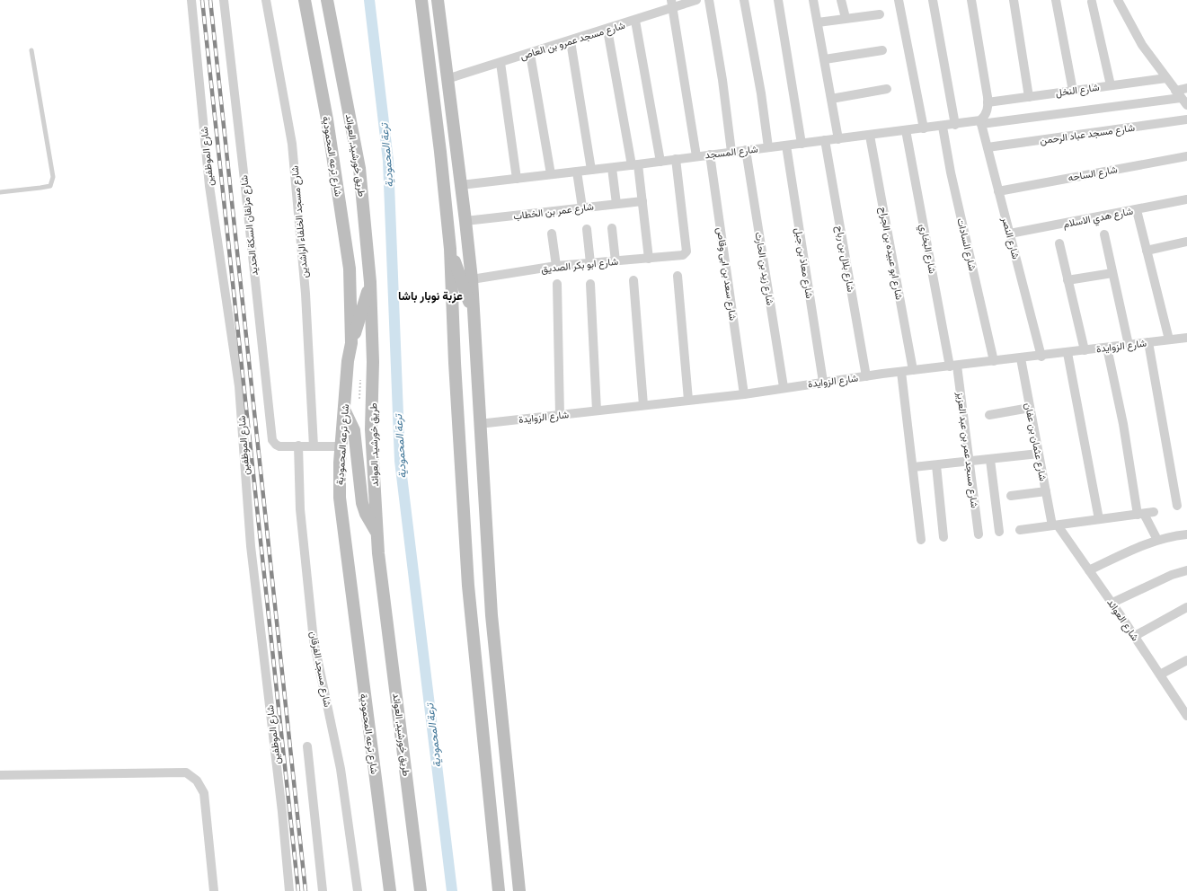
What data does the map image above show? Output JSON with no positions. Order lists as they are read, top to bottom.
{
  "streets": {
    "main road": ["طريق خورشيد, العوائد", "شارع ترعه المحمودية"],
    "street": [
      "شارع مسجد عمرو بن العاص",
      "شارع النخل",
      "شارع مسجد عباد الرحمن",
      "شارع المسجد",
      "شارع الموظفين",
      "شارع الساحه",
      "شارع عمر بن الخطاب",
      "شارع هدي الاسلام",
      "شارع مسجد الخلفاء الراشدين",
      "شارع مزلقان السكة الحديد",
      "شارع النصر",
      "شارع السادات",
      "شارع البخاري",
      "شارع ابو عبيده بن الجراح",
      "شارع بلال بن رباح",
      "شارع معاذ بن جبل",
      "شارع ابو بكر الصديق",
      "شارع زيد بن الحارث",
      "شارع سعد بن ابى وقاص",
      "شارع الزوايدة",
      "شارع عثمان بن عفان",
      "شارع مسجد عمر بن عبد العزيز",
      "شارع العوائد",
      "شارع مسجد الفرقان"
    ]
  },
  "crossings": [
    ["شارع مسجد عباد الرحمن", "شارع النصر"],
    ["شارع المسجد", "شارع النصر"],
    ["شارع المسجد", "شارع السادات"],
    ["شارع المسجد", "شارع البخاري"],
    ["شارع المسجد", "شارع ابو عبيده بن الجراح"],
    ["شارع المسجد", "شارع بلال بن رباح"],
    ["شارع المسجد", "شارع معاذ بن جبل"],
    ["شارع المسجد", "شارع ابو بكر الصديق"],
    ["شارع المسجد", "شارع زيد بن الحارث"],
    ["شارع المسجد", "شارع سعد بن ابى وقاص"],
    ["شارع الساحه", "شارع النصر"],
    ["شارع هدي الاسلام", "شارع النصر"],
    ["شارع مزلقان السكة الحديد", "شارع مسجد الفرقان"],
    ["شارع النصر", "شارع الزوايدة"],
    ["شارع السادات", "شارع الزوايدة"],
    ["شارع البخاري", "شارع الزوايدة"],
    ["شارع البخاري", "شارع مسجد عمر بن عبد العزيز"],
    ["شارع ابو عبيده بن الجراح", "شارع الزوايدة"],
    ["شارع بلال بن رباح", "شارع الزوايدة"],
    ["شارع معاذ بن جبل", "شارع الزوايدة"],
    ["شارع زيد بن الحارث", "شارع الزوايدة"],
    ["شارع سعد بن ابى وقاص", "شارع الزوايدة"],
    ["شارع الزوايدة", "شارع عثمان بن عفان"],
    ["شارع الزوايدة", "شارع مسجد عمر بن عبد العزيز"],
    ["شارع عثمان بن عفان", "شارع العوائد"]
  ],
  "districts": ["عزبة نوبار باشا"],
  "water": ["ترعة المحمودية"]
}
